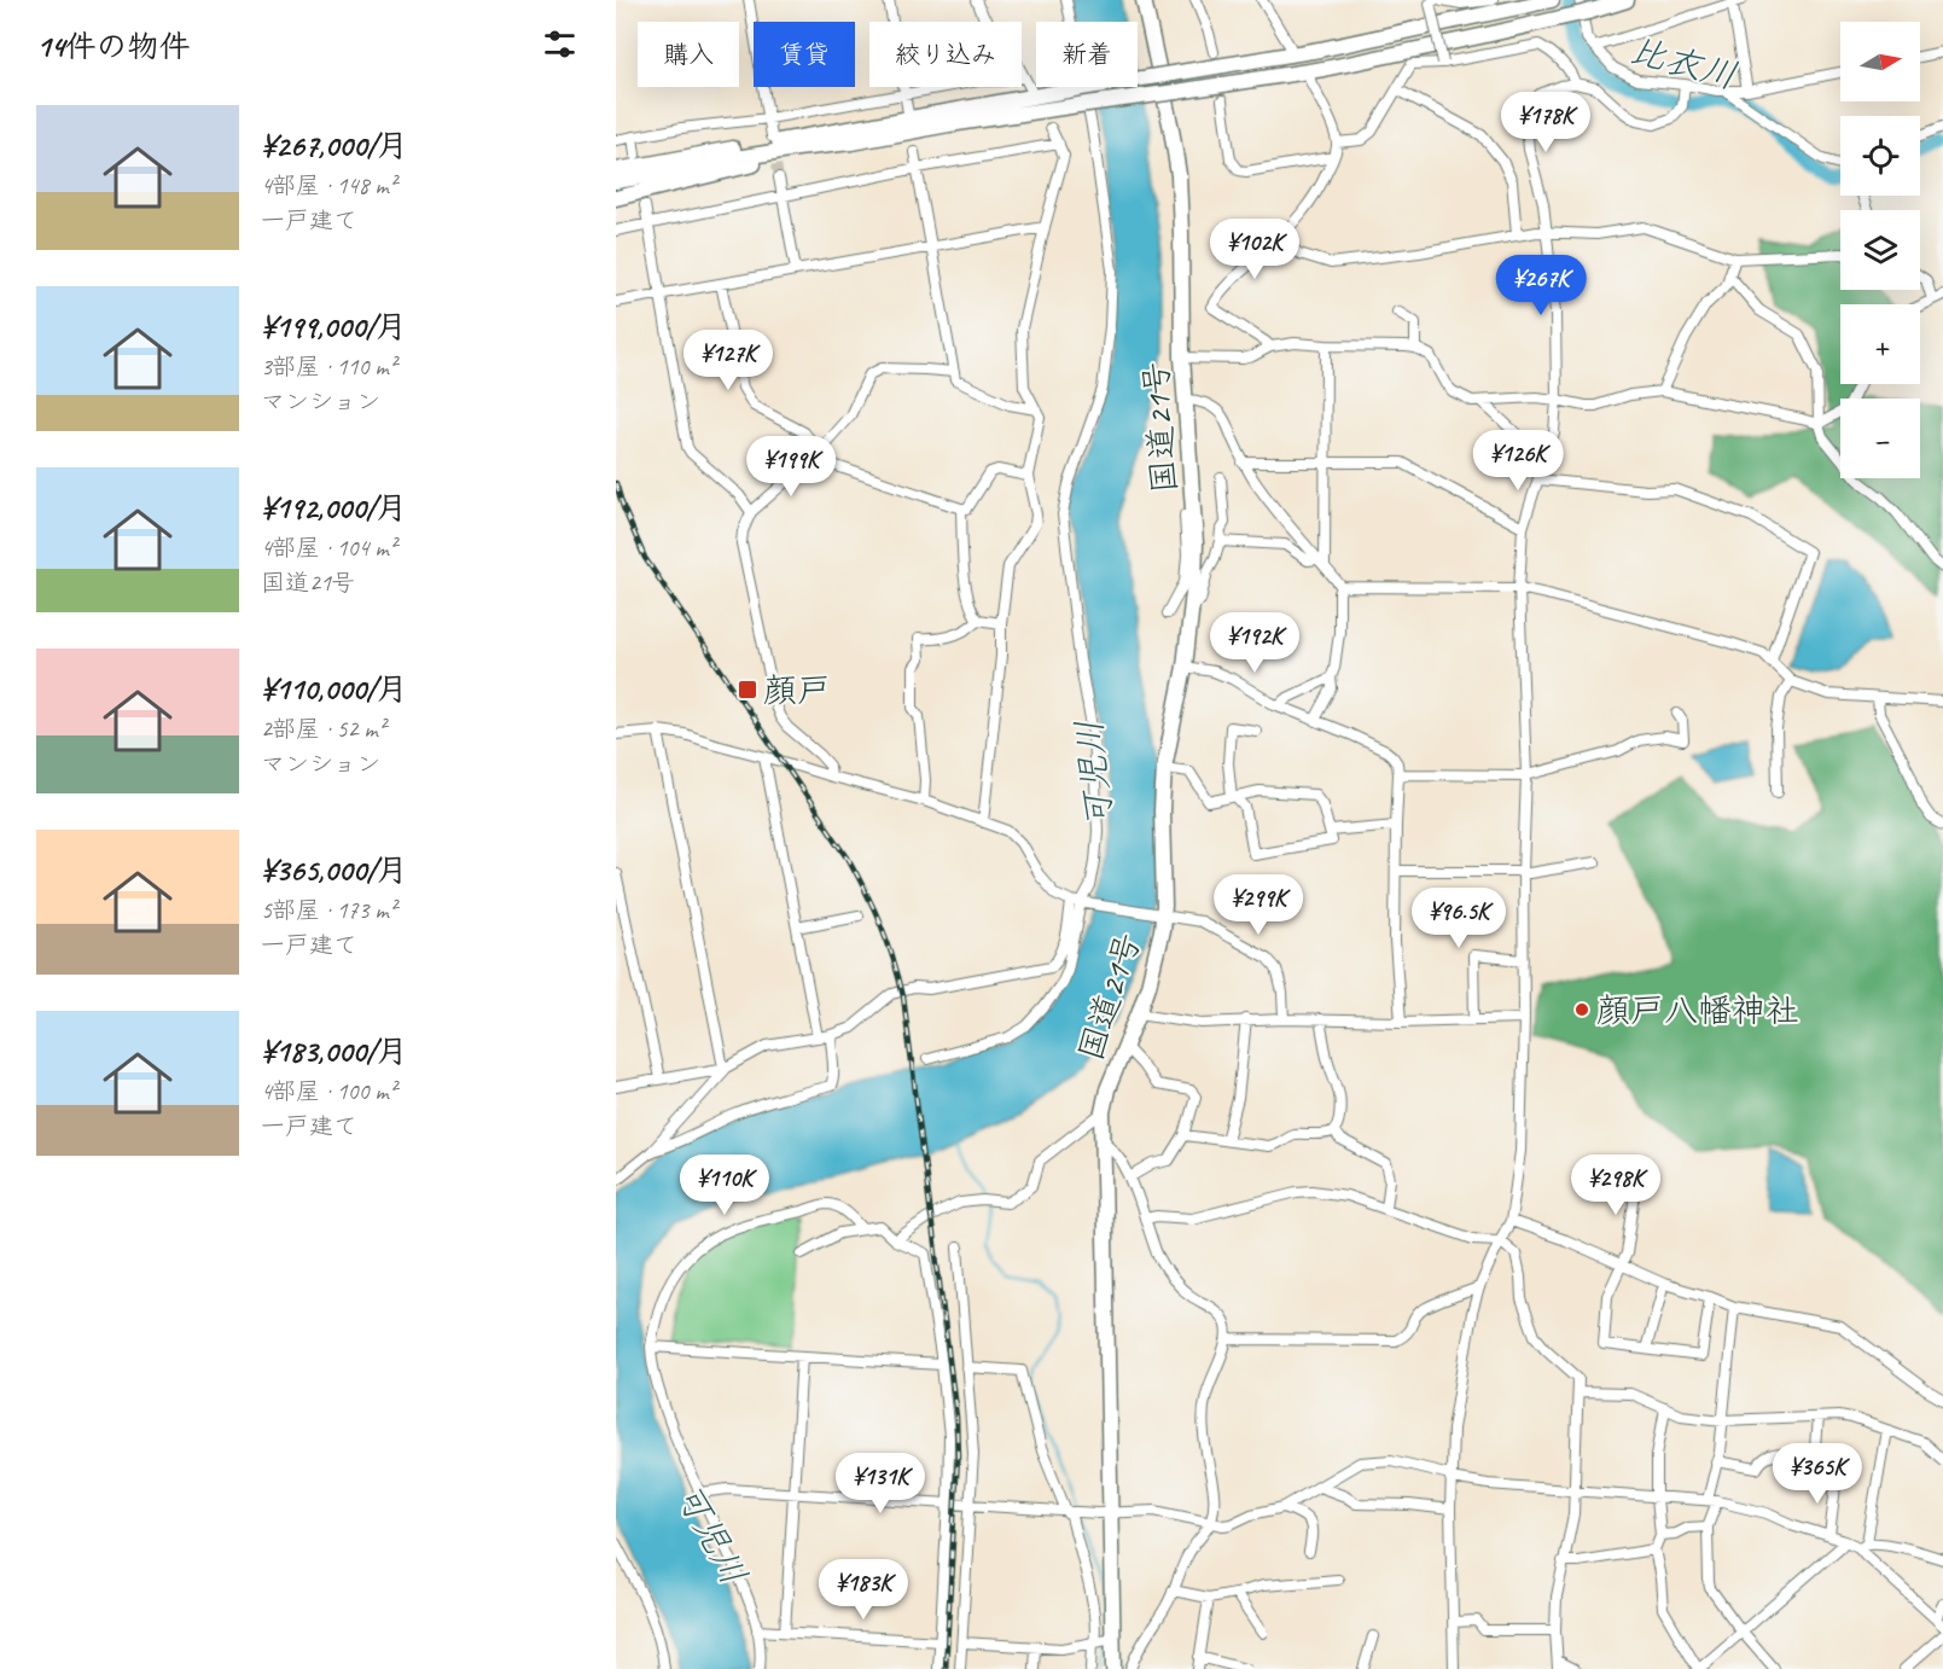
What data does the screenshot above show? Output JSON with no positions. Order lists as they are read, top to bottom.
{
  "streets": {
    "highway": ["国道21号"]
  },
  "water": ["比衣川", "可児川"],
  "places": {
    "transit": ["顔戸"],
    "other": ["顔戸八幡神社"]
  },
  "north": "right",
  "page": {
    "heading": "14件の物件",
    "map_buttons": ["+", "−"],
    "chip": [
      "購入",
      "賃貸",
      "絞り込み",
      "新着"
    ],
    "list": [
      {
        "name": "¥267,000/月",
        "note": "4部屋 · 148 m² · 一戸建て"
      },
      {
        "name": "¥199,000/月",
        "note": "3部屋 · 110 m² · マンション"
      },
      {
        "name": "¥192,000/月",
        "note": "4部屋 · 104 m² · 国道21号"
      },
      {
        "name": "¥110,000/月",
        "note": "2部屋 · 52 m² · マンション"
      },
      {
        "name": "¥365,000/月",
        "note": "5部屋 · 173 m² · 一戸建て"
      },
      {
        "name": "¥183,000/月",
        "note": "4部屋 · 100 m² · 一戸建て"
      }
    ],
    "price": [
      "¥178K",
      "¥102K",
      "¥267K",
      "¥127K",
      "¥126K",
      "¥199K",
      "¥192K",
      "¥299K",
      "¥96.5K",
      "¥110K",
      "¥298K",
      "¥365K",
      "¥131K",
      "¥183K"
    ]
  }
}
